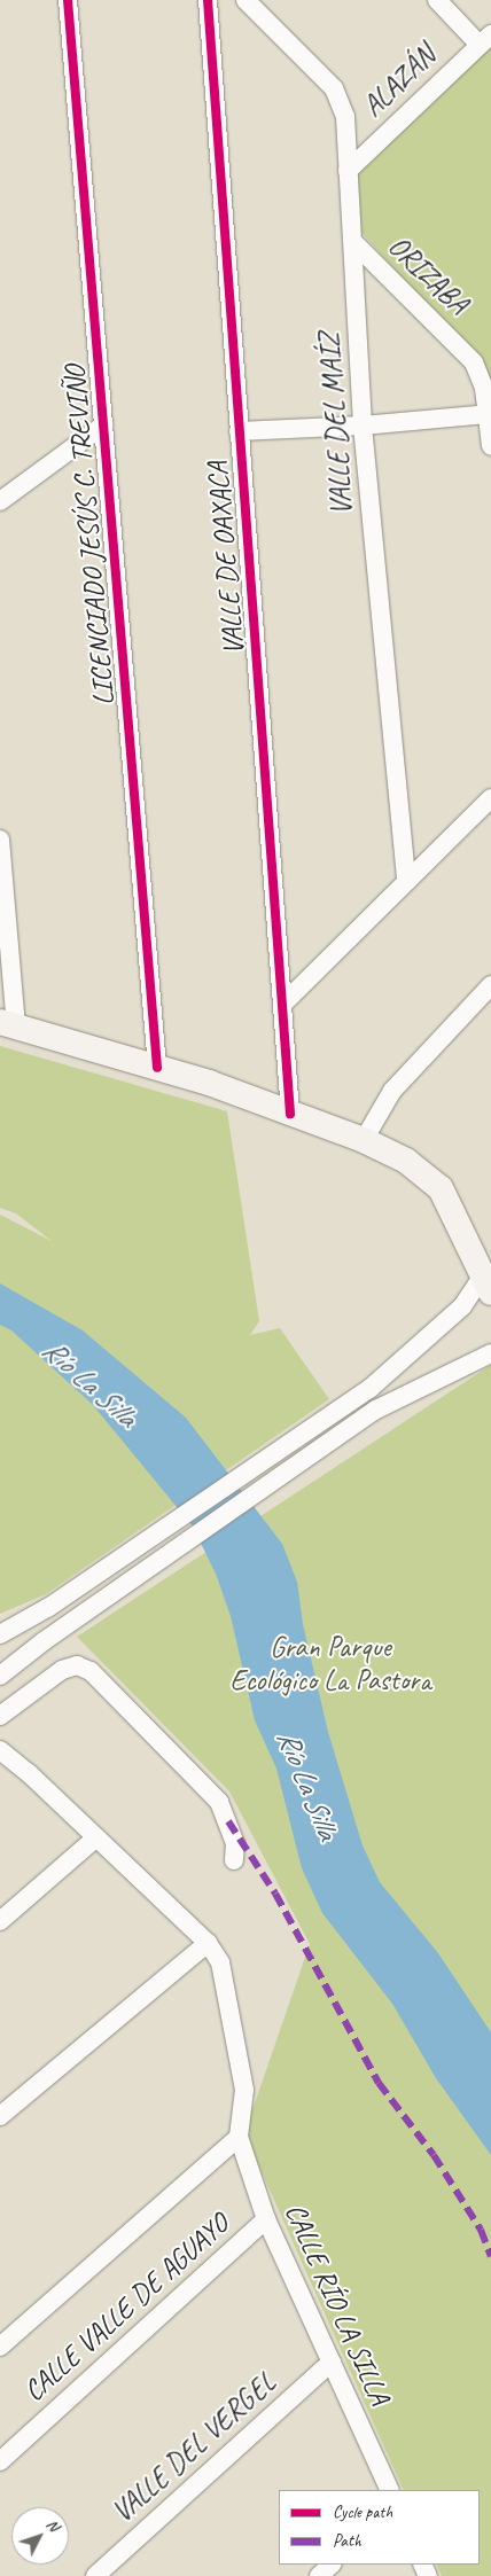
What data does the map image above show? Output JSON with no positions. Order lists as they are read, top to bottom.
{
  "streets": {
    "street": [
      "ALAZÁN",
      "ORIZABA",
      "VALLE DEL MAÍZ",
      "LICENCIADO JESÚS C. TREVIÑO",
      "VALLE DE OAXACA",
      "CALLE RÍO LA SILLA",
      "CALLE VALLE DE AGUAYO",
      "VALLE DEL VERGEL"
    ]
  },
  "crossings": [
    ["ALAZÁN", "VALLE DEL MAÍZ"],
    ["ORIZABA", "VALLE DEL MAÍZ"],
    ["CALLE RÍO LA SILLA", "CALLE VALLE DE AGUAYO"],
    ["CALLE RÍO LA SILLA", "VALLE DEL VERGEL"]
  ],
  "water": ["Río La Silla"],
  "parks": ["Gran Parque Ecológico La Pastora"],
  "legend": ["Cycle path", "Path"],
  "north": "top right"
}
